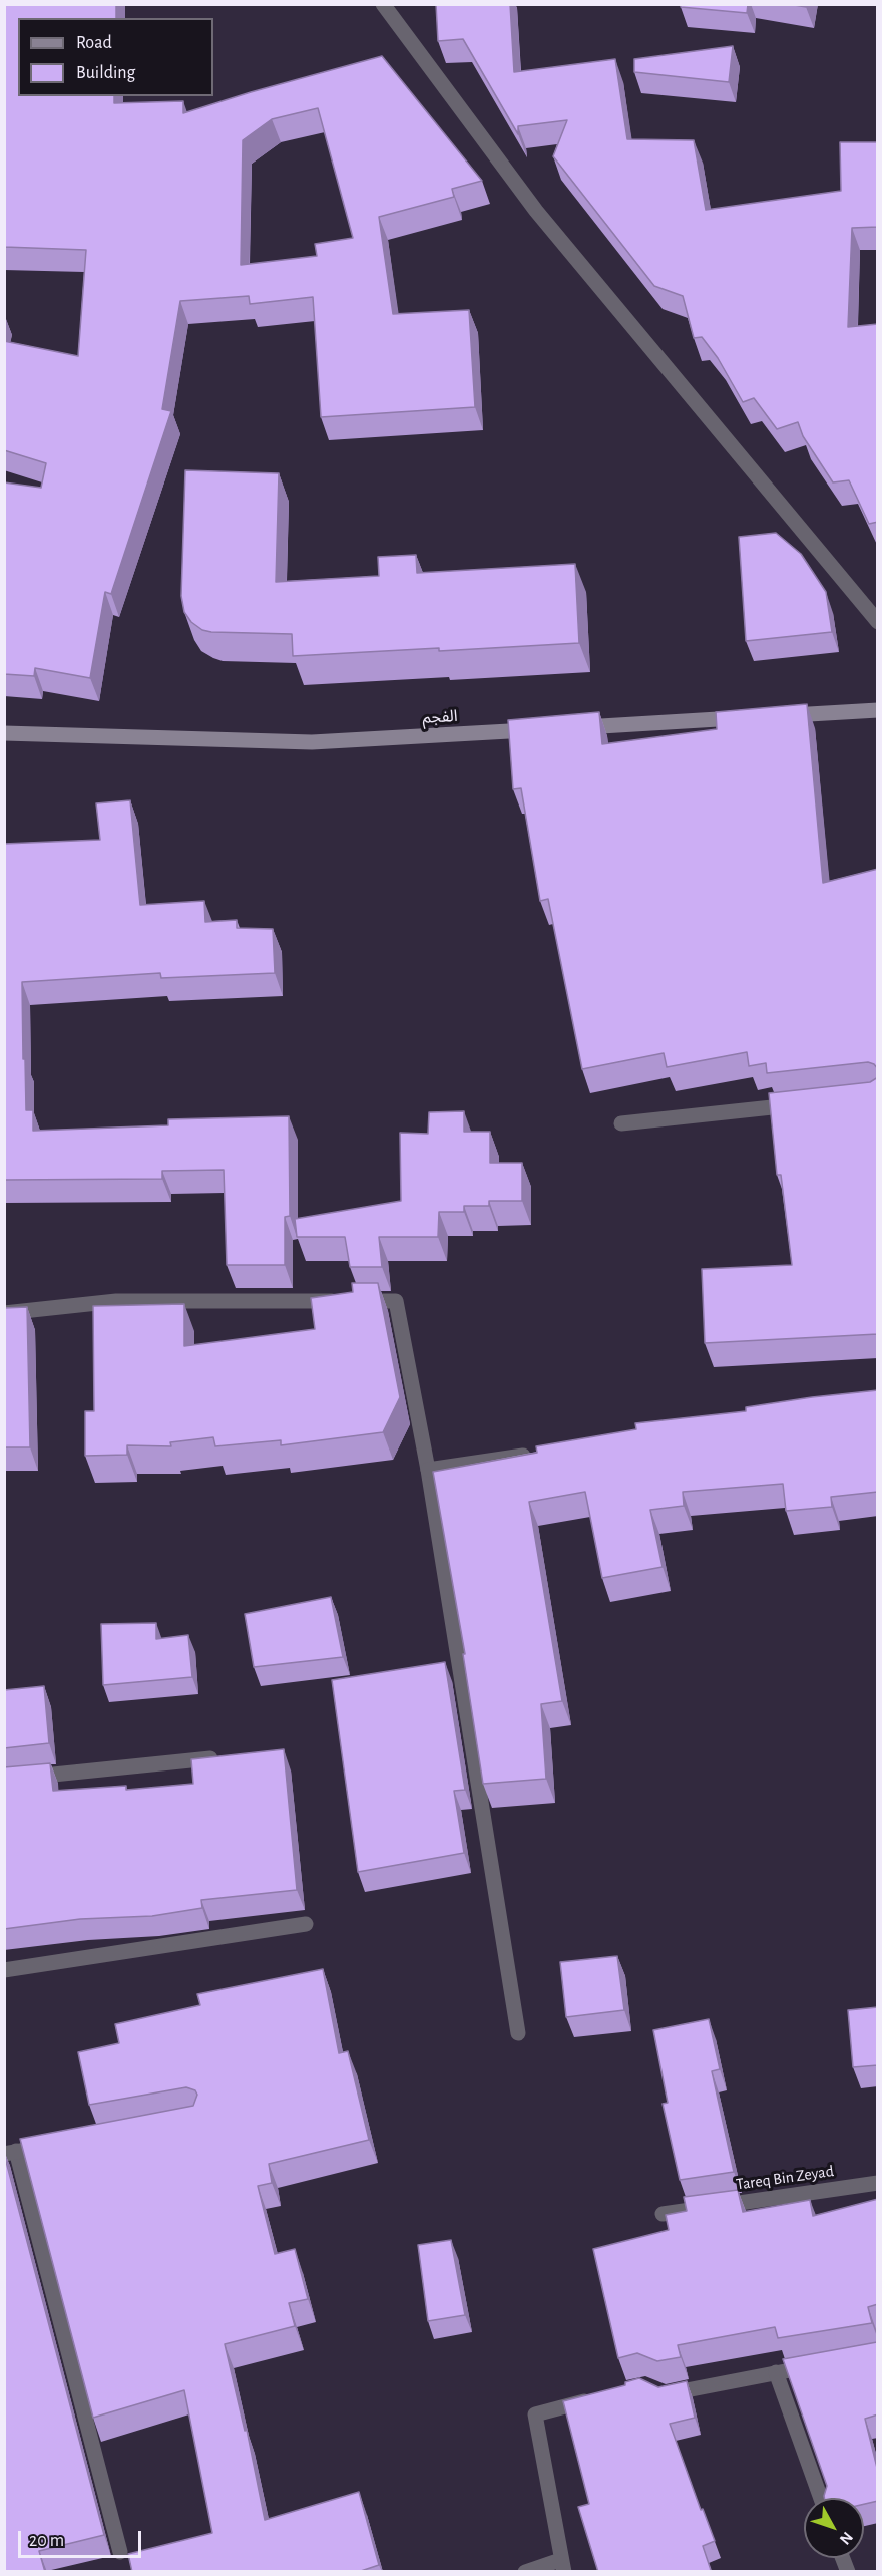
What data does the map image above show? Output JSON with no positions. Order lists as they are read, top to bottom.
{
  "streets": {
    "main road": ["الفجم"],
    "street": ["Tareq Bin Zeyad"]
  },
  "legend": ["Road", "Building"],
  "scale_bar": "20 m",
  "north": "bottom right"
}
